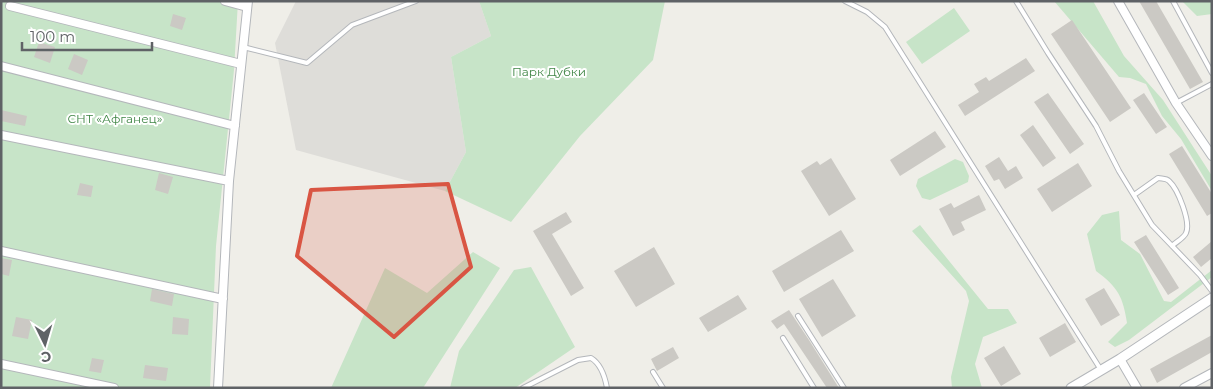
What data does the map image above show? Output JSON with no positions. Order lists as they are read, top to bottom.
{
  "parks": ["Парк Дубки", "СНТ «Афганец»"],
  "scale_bar": "100 m",
  "north": "bottom"
}
